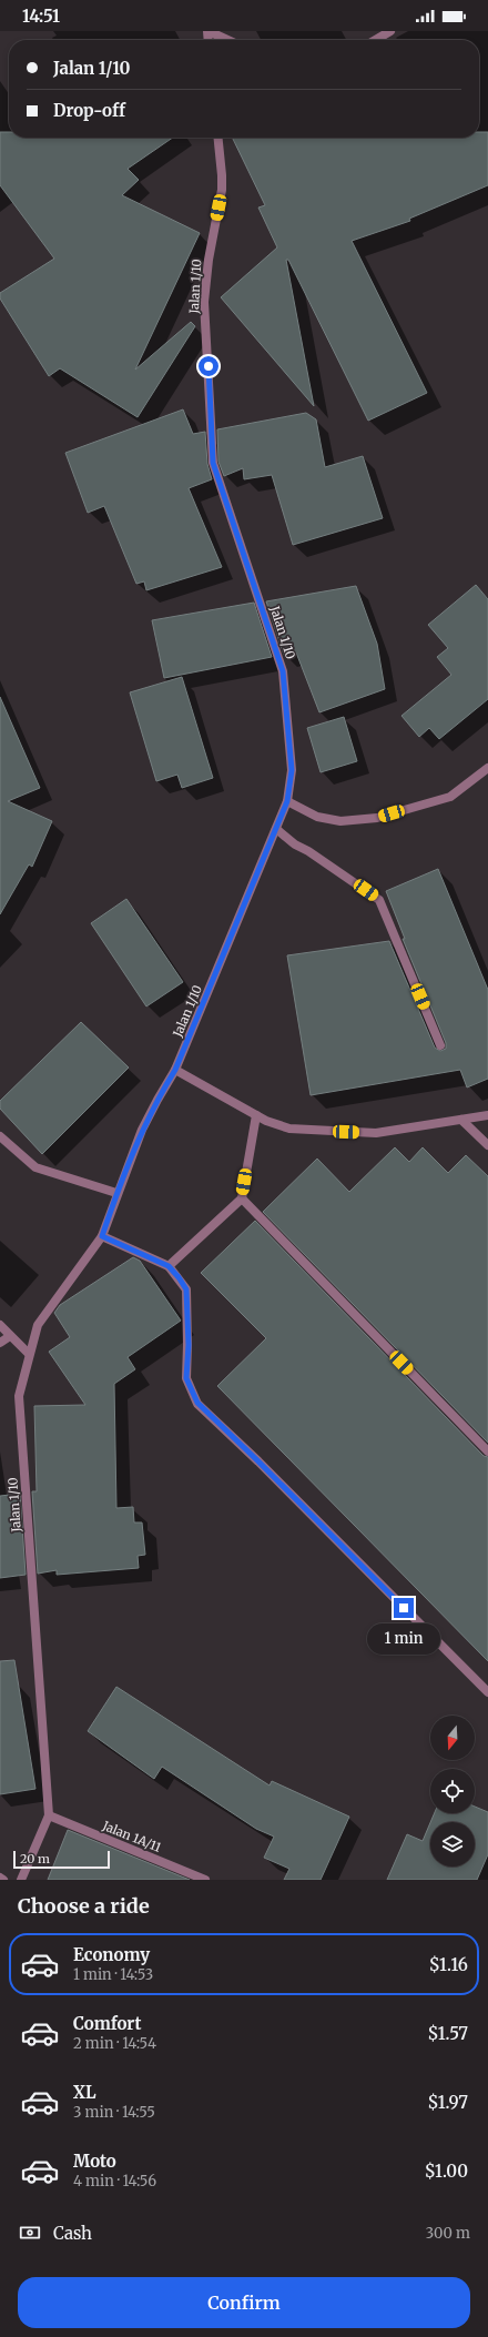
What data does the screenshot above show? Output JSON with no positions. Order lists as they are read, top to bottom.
{
  "streets": {
    "street": ["Jalan 1/10", "Jalan 1A/11"]
  },
  "crossings": [
    ["Jalan 1/10", "Jalan 1A/11"]
  ],
  "scale_bar": "20 m",
  "north": "bottom",
  "page": {
    "status": "14:51",
    "banner": ["Jalan 1/10", "Drop-off"],
    "bubble": "1 min",
    "scale": "20 m",
    "heading": "Choose a ride",
    "list": [
      {
        "name": "Economy",
        "note": "1 min · 14:53",
        "value": "$1.16"
      },
      {
        "name": "Comfort",
        "note": "2 min · 14:54",
        "value": "$1.57"
      },
      {
        "name": "XL",
        "note": "3 min · 14:55",
        "value": "$1.97"
      },
      {
        "name": "Moto",
        "note": "4 min · 14:56",
        "value": "$1.00"
      }
    ],
    "pay": ["Cash", "300 m"],
    "buttons": "Confirm"
  }
}
